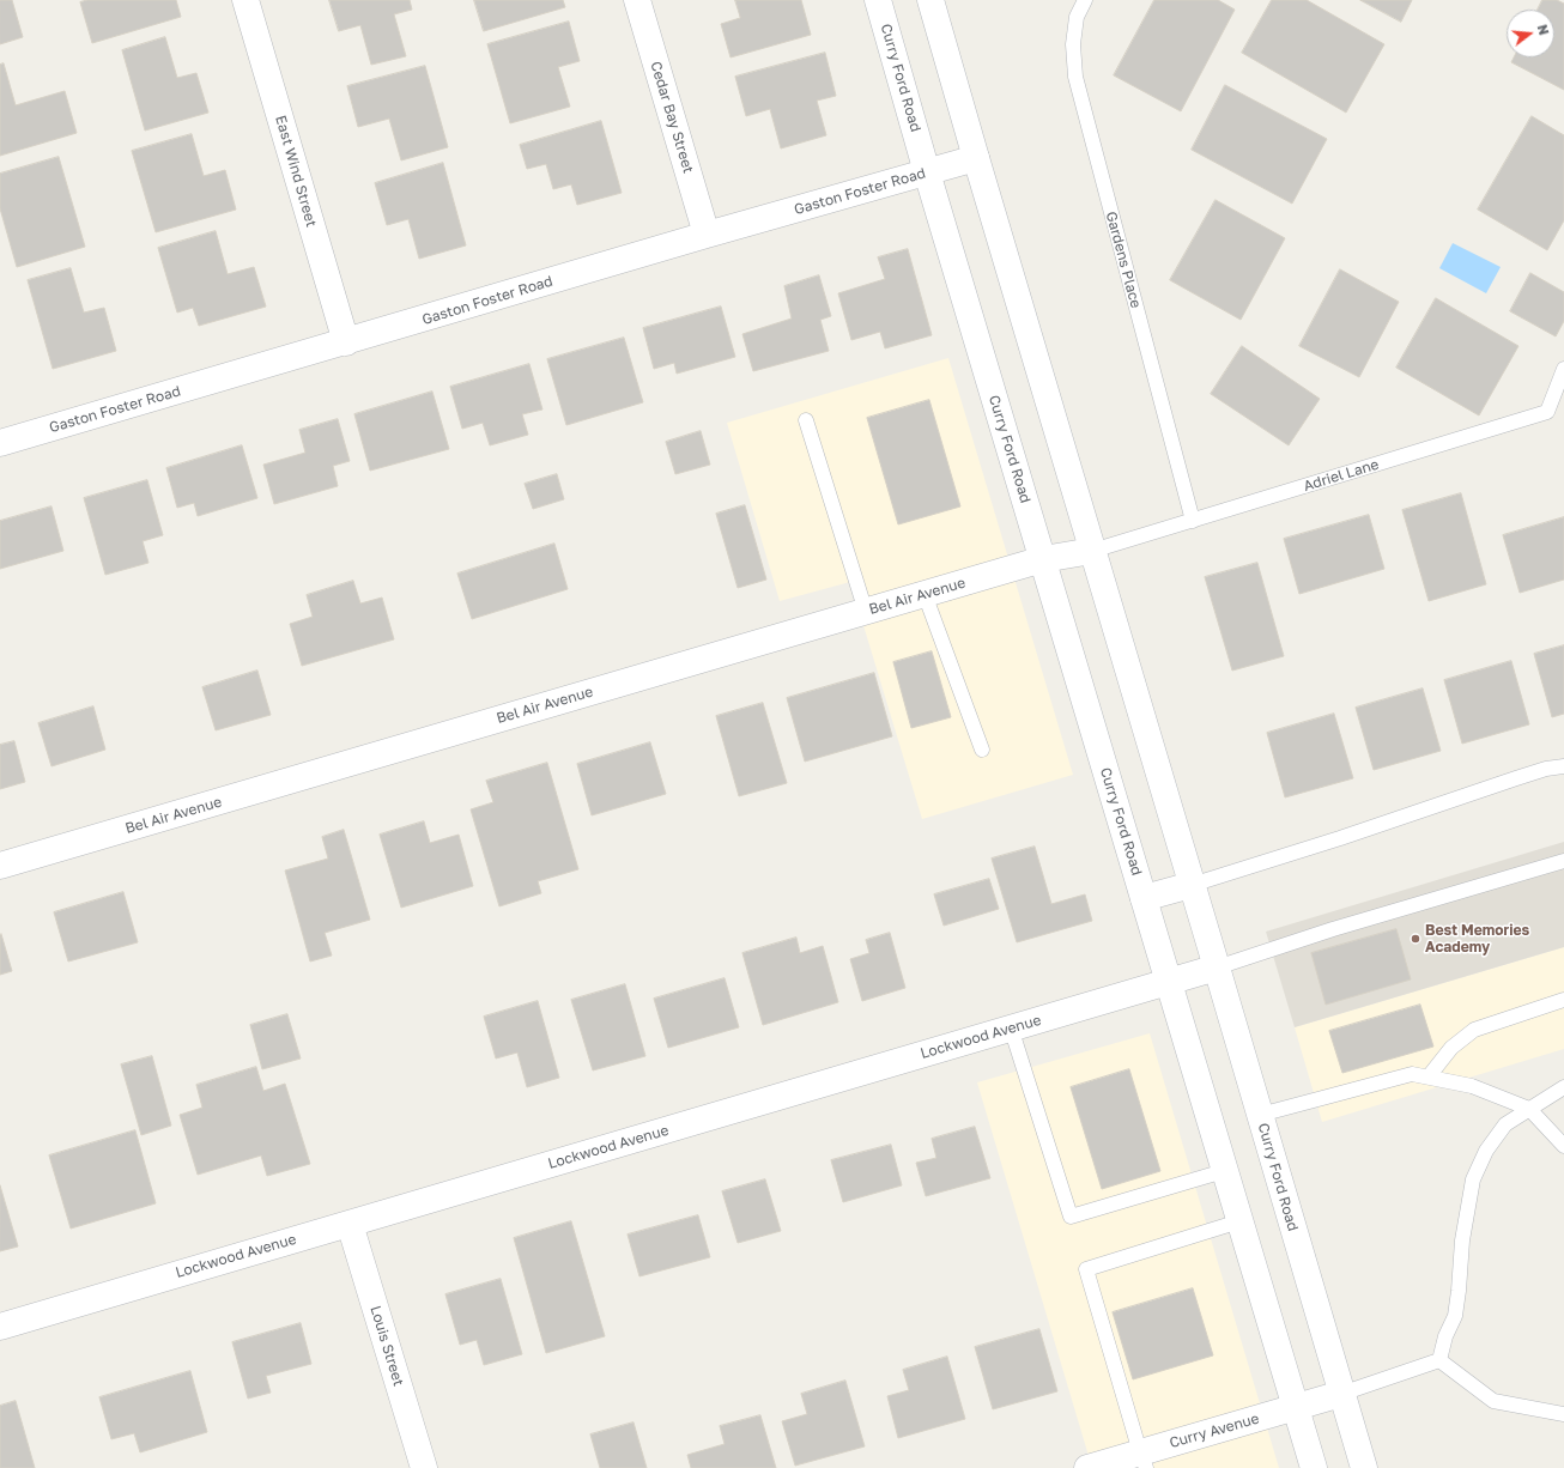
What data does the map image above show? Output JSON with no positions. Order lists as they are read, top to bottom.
{
  "streets": {
    "street": [
      "Curry Ford Road",
      "Cedar Bay Street",
      "East Wind Street",
      "Gaston Foster Road",
      "Bel Air Avenue",
      "Lockwood Avenue",
      "Louis Street",
      "Curry Avenue"
    ],
    "lane": ["Gardens Place", "Adriel Lane"]
  },
  "crossings": [
    ["Curry Ford Road", "Gaston Foster Road"],
    ["Curry Ford Road", "Adriel Lane"],
    ["Curry Ford Road", "Bel Air Avenue"],
    ["Curry Ford Road", "Lockwood Avenue"],
    ["Curry Ford Road", "Curry Avenue"],
    ["Cedar Bay Street", "Gaston Foster Road"],
    ["East Wind Street", "Gaston Foster Road"],
    ["Gardens Place", "Adriel Lane"],
    ["Adriel Lane", "Bel Air Avenue"],
    ["Lockwood Avenue", "Louis Street"]
  ],
  "places": ["Best Memories Academy"],
  "north": "right"
}
